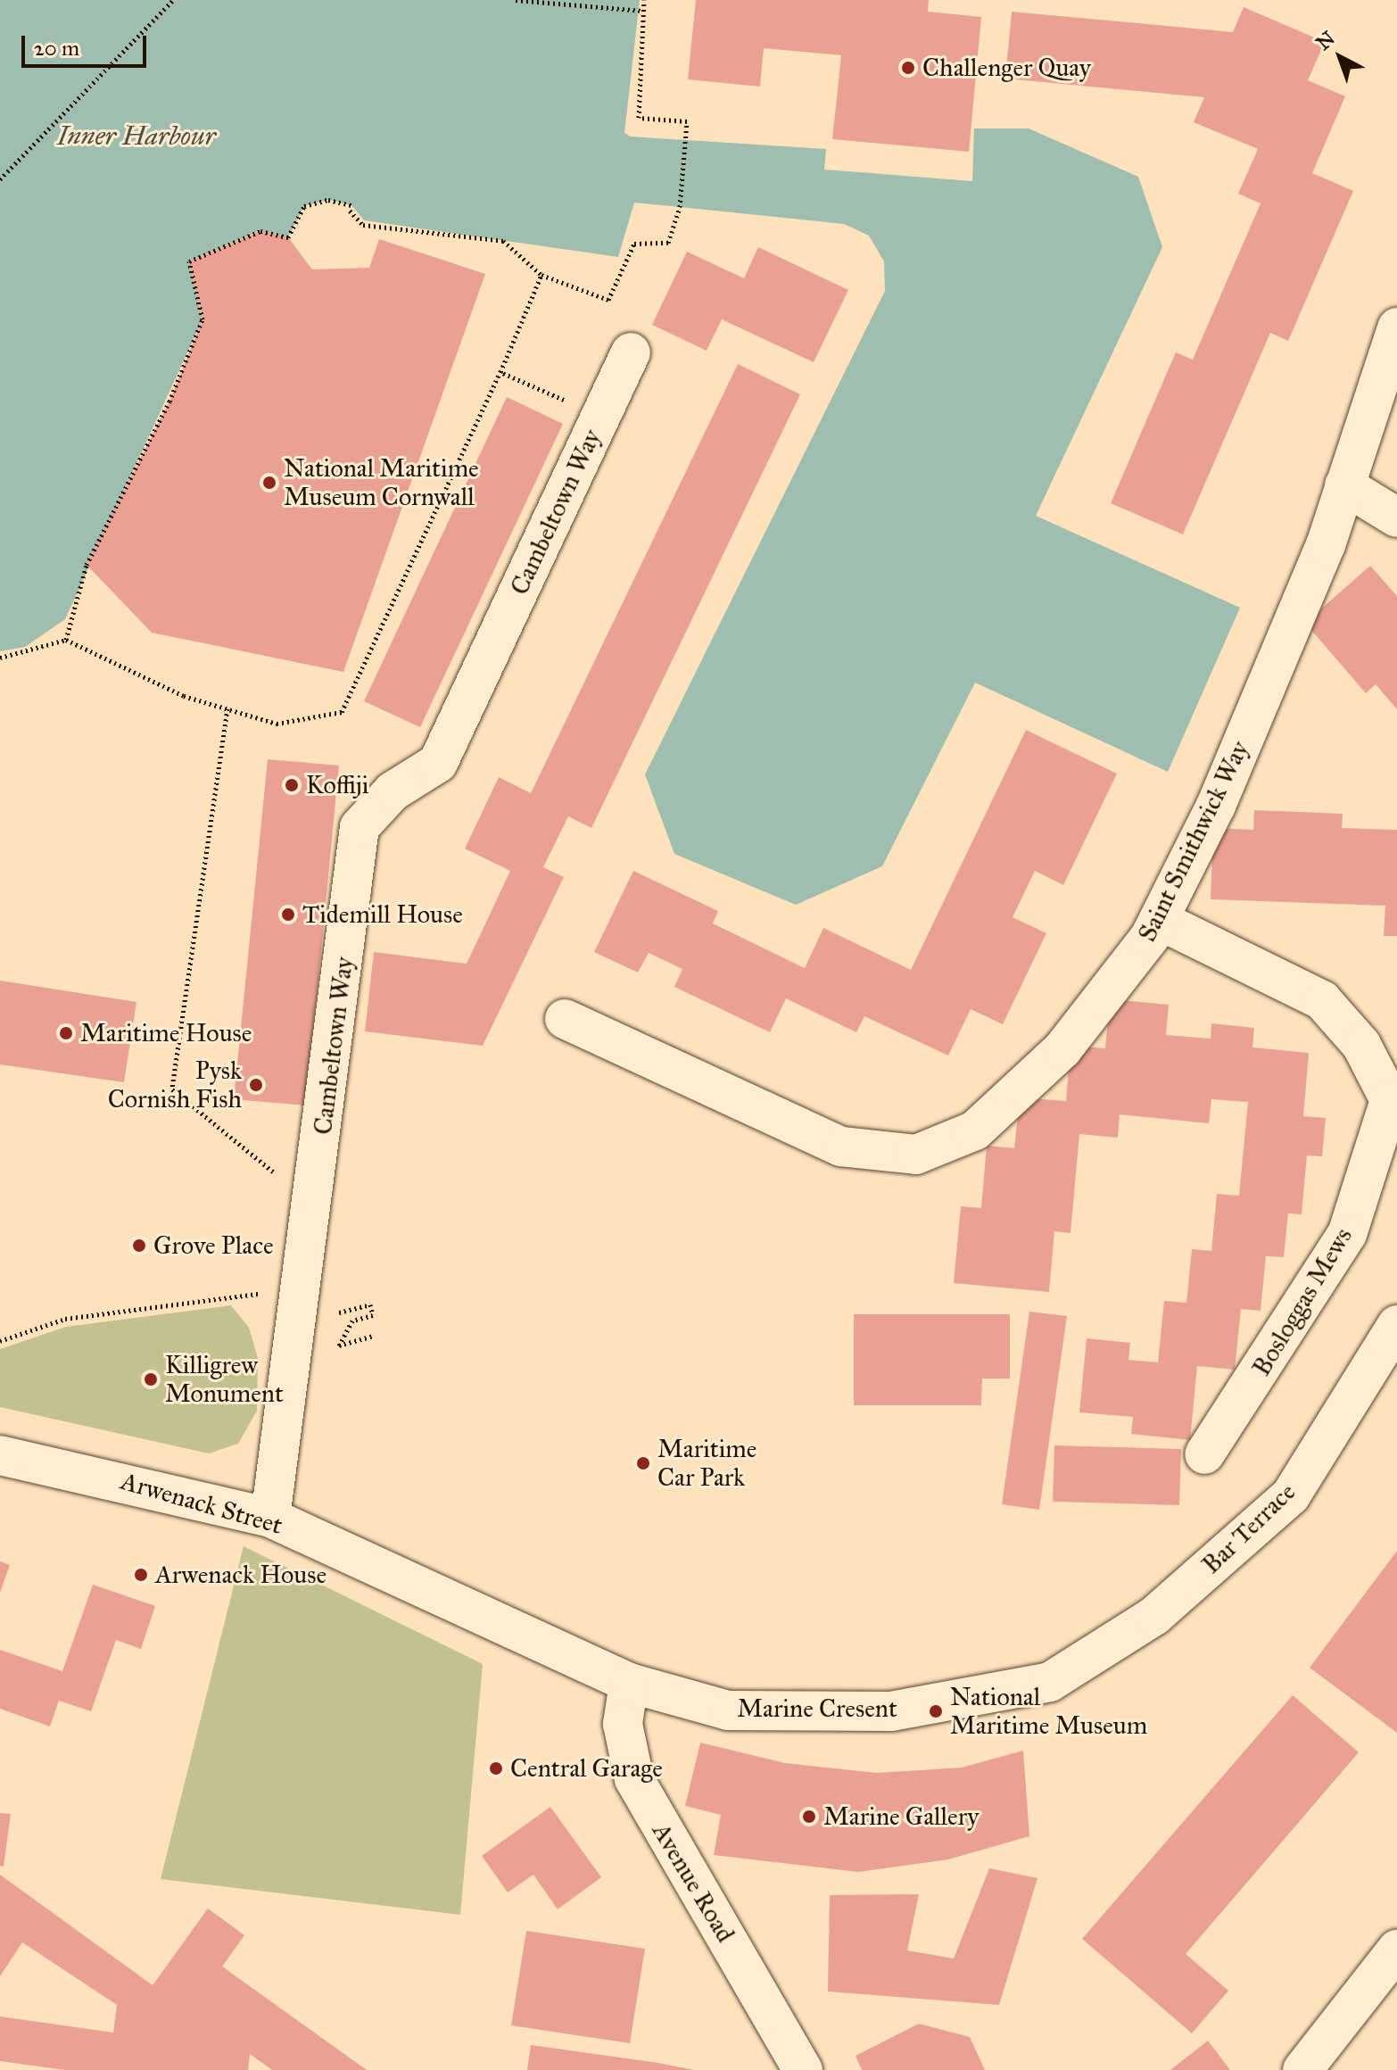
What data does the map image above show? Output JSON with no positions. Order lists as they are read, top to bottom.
{
  "streets": {
    "street": [
      "Cambeltown Way",
      "Saint Smithwick Way",
      "Bosloggas Mews",
      "Arwenack Street",
      "Bar Terrace",
      "Marine Cresent",
      "Avenue Road"
    ]
  },
  "crossings": [
    ["Cambeltown Way", "Arwenack Street"],
    ["Saint Smithwick Way", "Bosloggas Mews"],
    ["Arwenack Street", "Marine Cresent"],
    ["Arwenack Street", "Avenue Road"],
    ["Bar Terrace", "Marine Cresent"],
    ["Marine Cresent", "Avenue Road"]
  ],
  "water": ["Inner Harbour"],
  "places": [
    "Challenger Quay",
    "National Maritime Museum Cornwall",
    "Koffiji",
    "Tidemill House",
    "Maritime House",
    "Pysk Cornish Fish",
    "Grove Place",
    "Killigrew Monument",
    "Maritime Car Park",
    "Arwenack House",
    "National Maritime Museum",
    "Central Garage",
    "Marine Gallery"
  ],
  "scale_bar": "20 m",
  "north": "top left"
}
